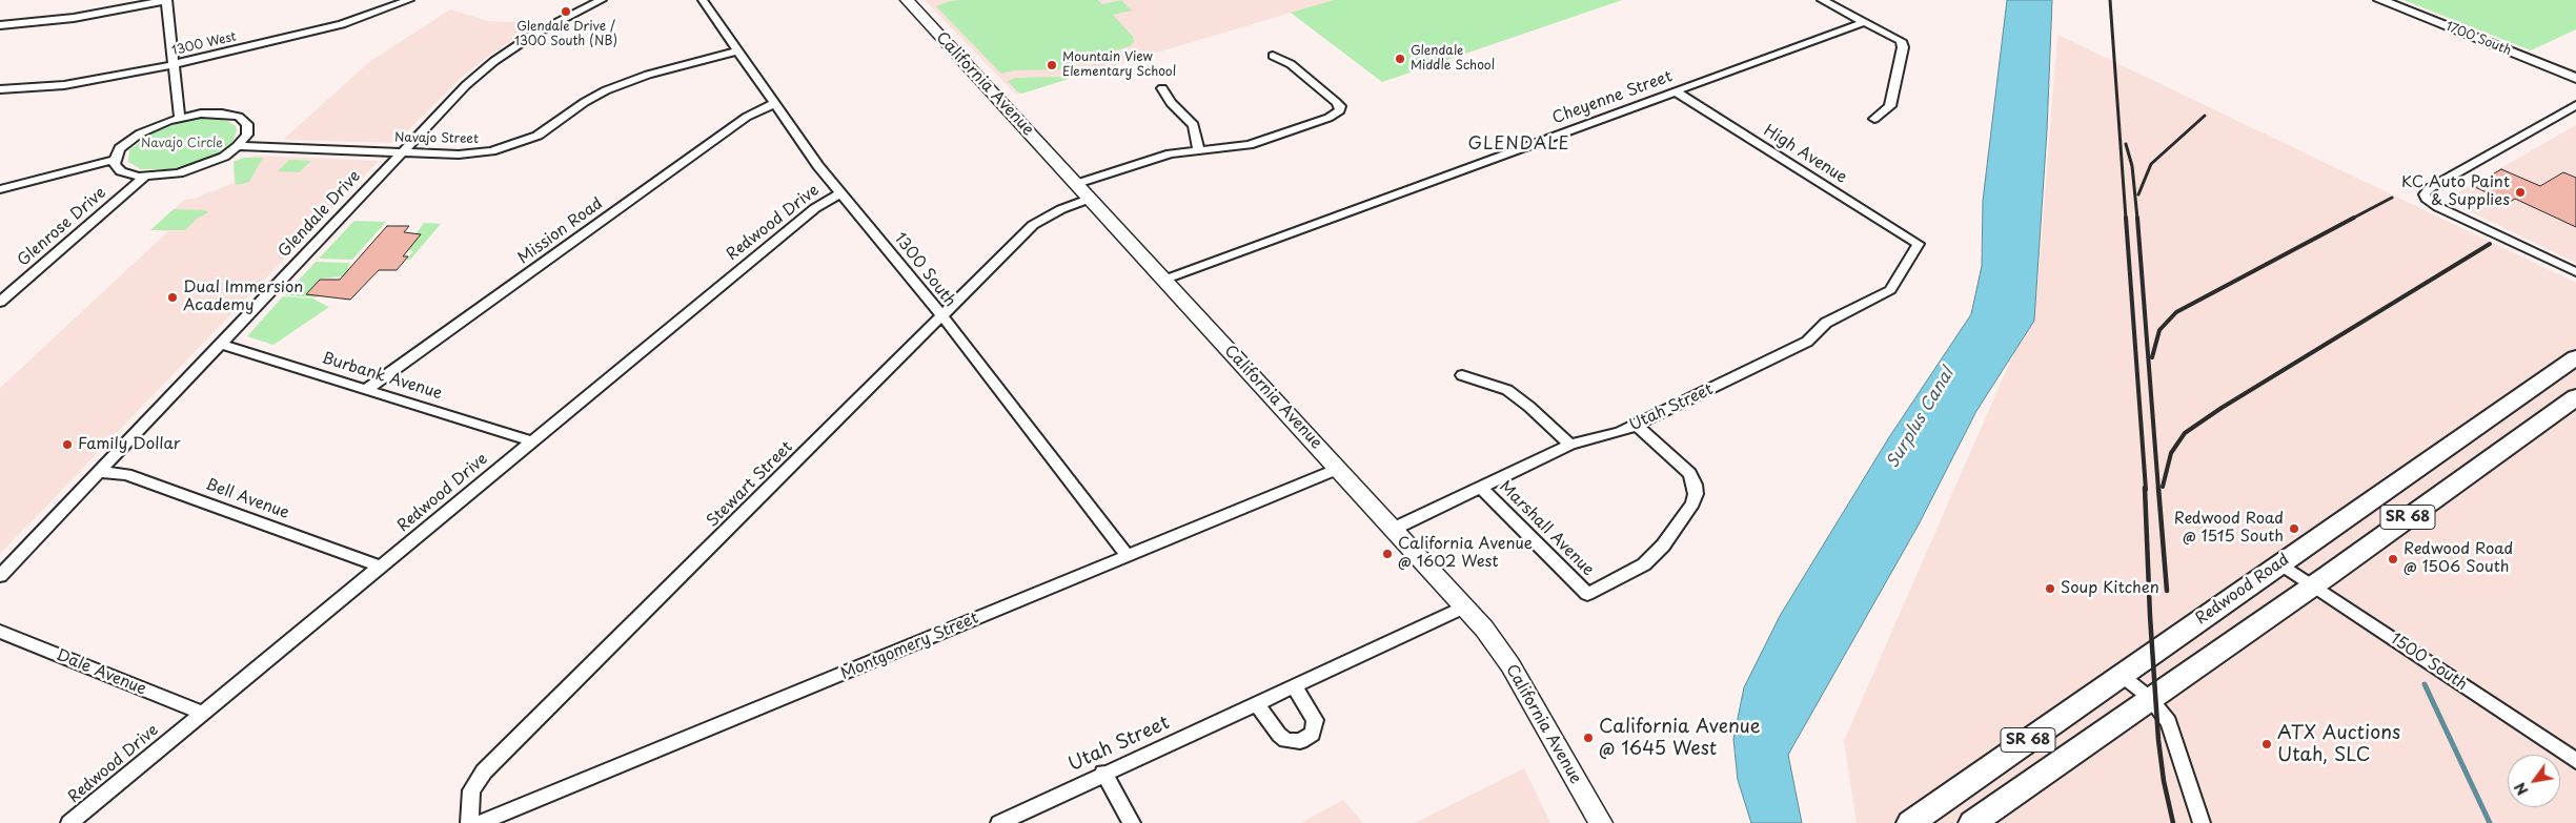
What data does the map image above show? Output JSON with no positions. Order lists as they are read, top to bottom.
{
  "streets": {
    "main road": ["California Avenue", "SR 68", "Redwood Road"],
    "street": [
      "1700 South",
      "1300 West",
      "Cheyenne Street",
      "Navajo Street",
      "High Avenue",
      "Glendale Drive",
      "Redwood Drive",
      "Glenrose Drive",
      "Mission Road",
      "1300 South",
      "Burbank Avenue",
      "Utah Street",
      "Stewart Street",
      "Bell Avenue",
      "Marshall Avenue",
      "Montgomery Street",
      "1500 South",
      "Dale Avenue"
    ]
  },
  "crossings": [
    ["California Avenue", "Cheyenne Street"],
    ["California Avenue", "Utah Street"],
    ["California Avenue", "Stewart Street"],
    ["California Avenue", "Montgomery Street"],
    ["Cheyenne Street", "High Avenue"],
    ["Navajo Street", "Glendale Drive"],
    ["Navajo Street", "1300 South"],
    ["High Avenue", "Utah Street"],
    ["Glendale Drive", "Burbank Avenue"],
    ["Glendale Drive", "Bell Avenue"],
    ["Redwood Drive", "1300 South"],
    ["Redwood Drive", "Burbank Avenue"],
    ["Redwood Drive", "Bell Avenue"],
    ["Redwood Drive", "Dale Avenue"],
    ["Mission Road", "1300 South"],
    ["Mission Road", "Burbank Avenue"],
    ["1300 South", "Stewart Street"],
    ["1300 South", "Montgomery Street"],
    ["Utah Street", "Marshall Avenue"],
    ["SR 68", "1500 South"],
    ["Redwood Road", "1500 South"]
  ],
  "districts": ["GLENDALE"],
  "water": ["Surplus Canal"],
  "parks": ["Navajo Circle"],
  "places": [
    "Glendale Drive / 1300 South (NB)",
    "Glendale Middle School",
    "Mountain View Elementary School",
    "KC Auto Paint & Supplies",
    "Dual Immersion Academy",
    "Family Dollar",
    "Redwood Road @ 1515 South",
    "California Avenue @ 1602 West",
    "Redwood Road @ 1506 South",
    "Soup Kitchen",
    "California Avenue @ 1645 West",
    "ATX Auctions Utah, SLC"
  ],
  "north": "bottom left"
}
